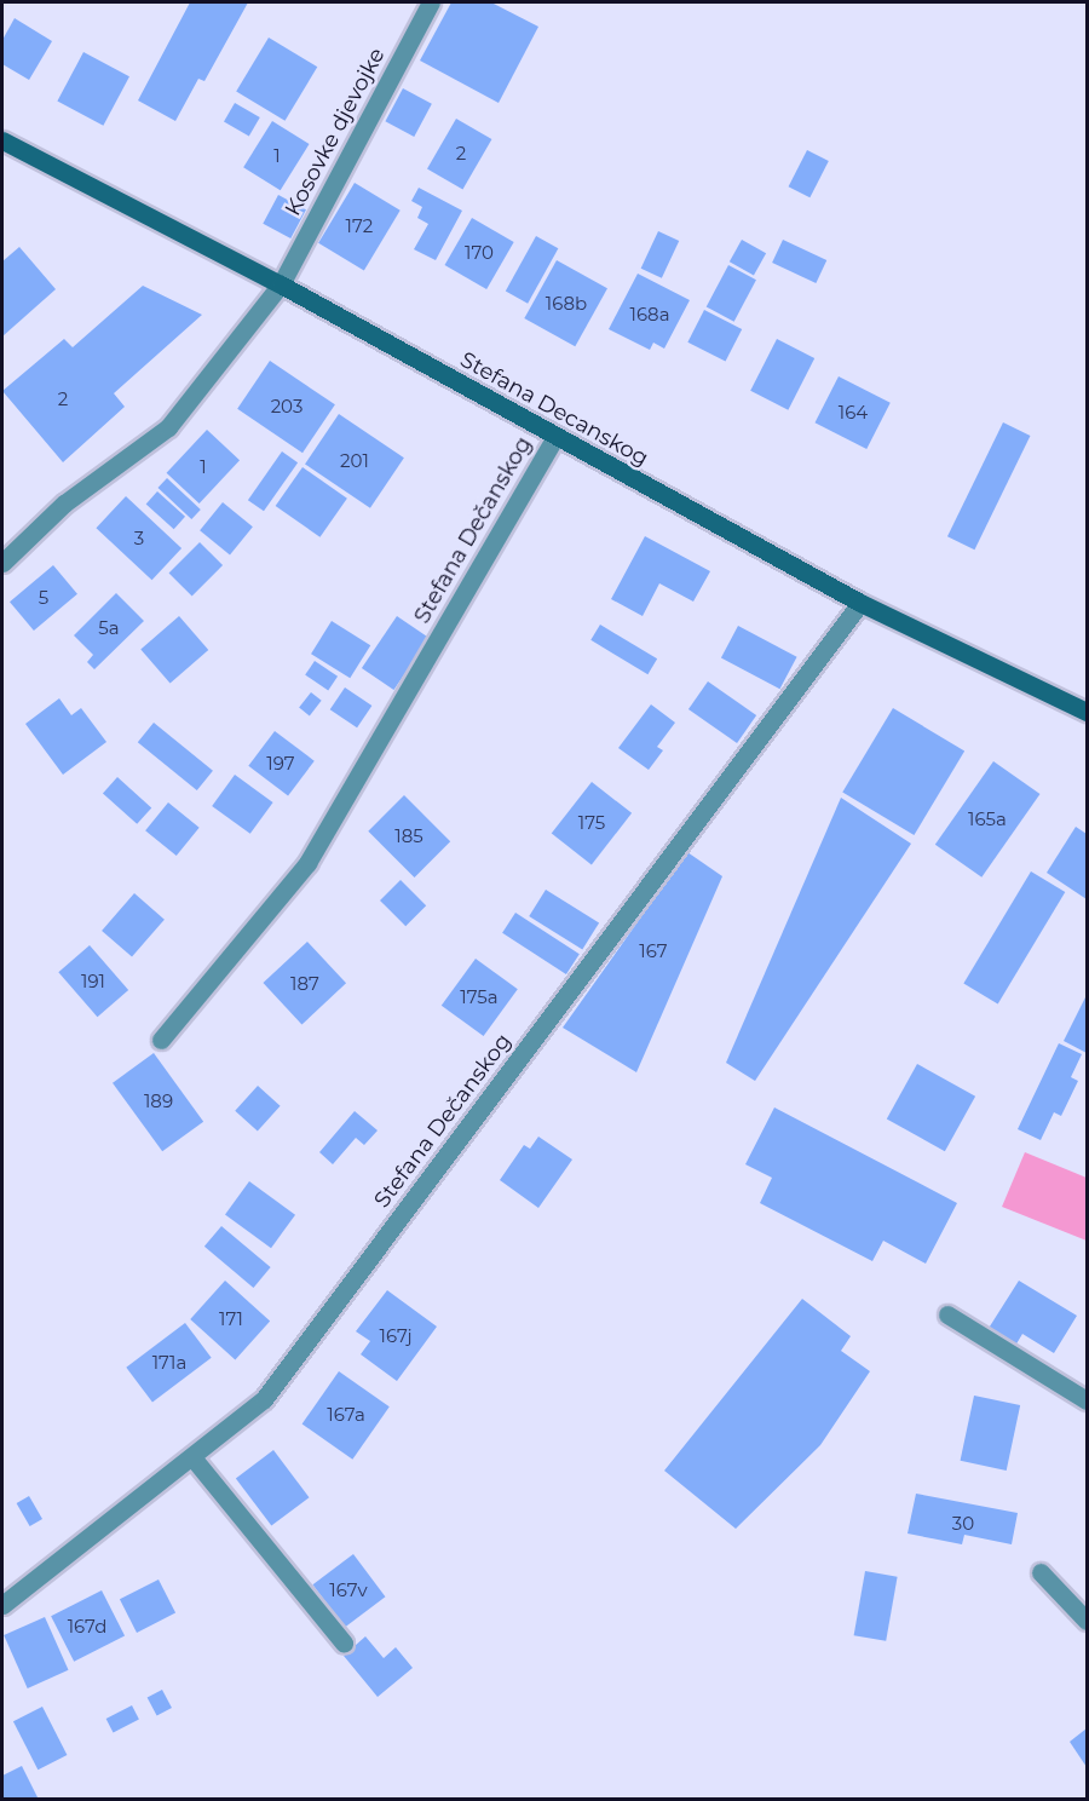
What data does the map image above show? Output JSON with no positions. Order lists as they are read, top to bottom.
{
  "streets": {
    "main road": ["Stefana Decanskog"],
    "street": ["Kosovke djevojke", "Stefana Dečanskog"]
  },
  "crossings": [
    ["Kosovke djevojke", "Stefana Decanskog"],
    ["Stefana Decanskog", "Stefana Dečanskog"]
  ],
  "house_numbers": [
    "2",
    "1",
    "172",
    "170",
    "168b",
    "168a",
    "2",
    "203",
    "164",
    "201",
    "1",
    "3",
    "5",
    "5a",
    "197",
    "165a",
    "175",
    "185",
    "167",
    "191",
    "187",
    "175a",
    "189",
    "171",
    "167j",
    "171a",
    "167a",
    "30",
    "167v",
    "167d"
  ]
}
